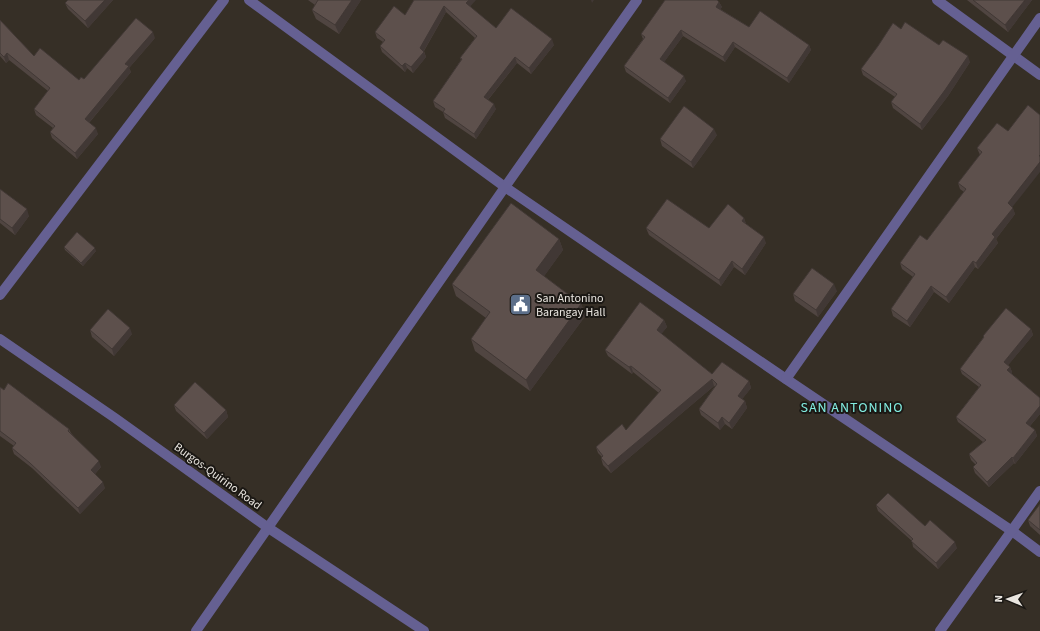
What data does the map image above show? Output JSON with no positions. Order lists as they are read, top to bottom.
{
  "streets": {
    "street": ["Burgos-Quirino Road"]
  },
  "districts": ["SAN ANTONINO"],
  "places": {
    "public building": ["San Antonino Barangay Hall"]
  },
  "north": "left"
}
